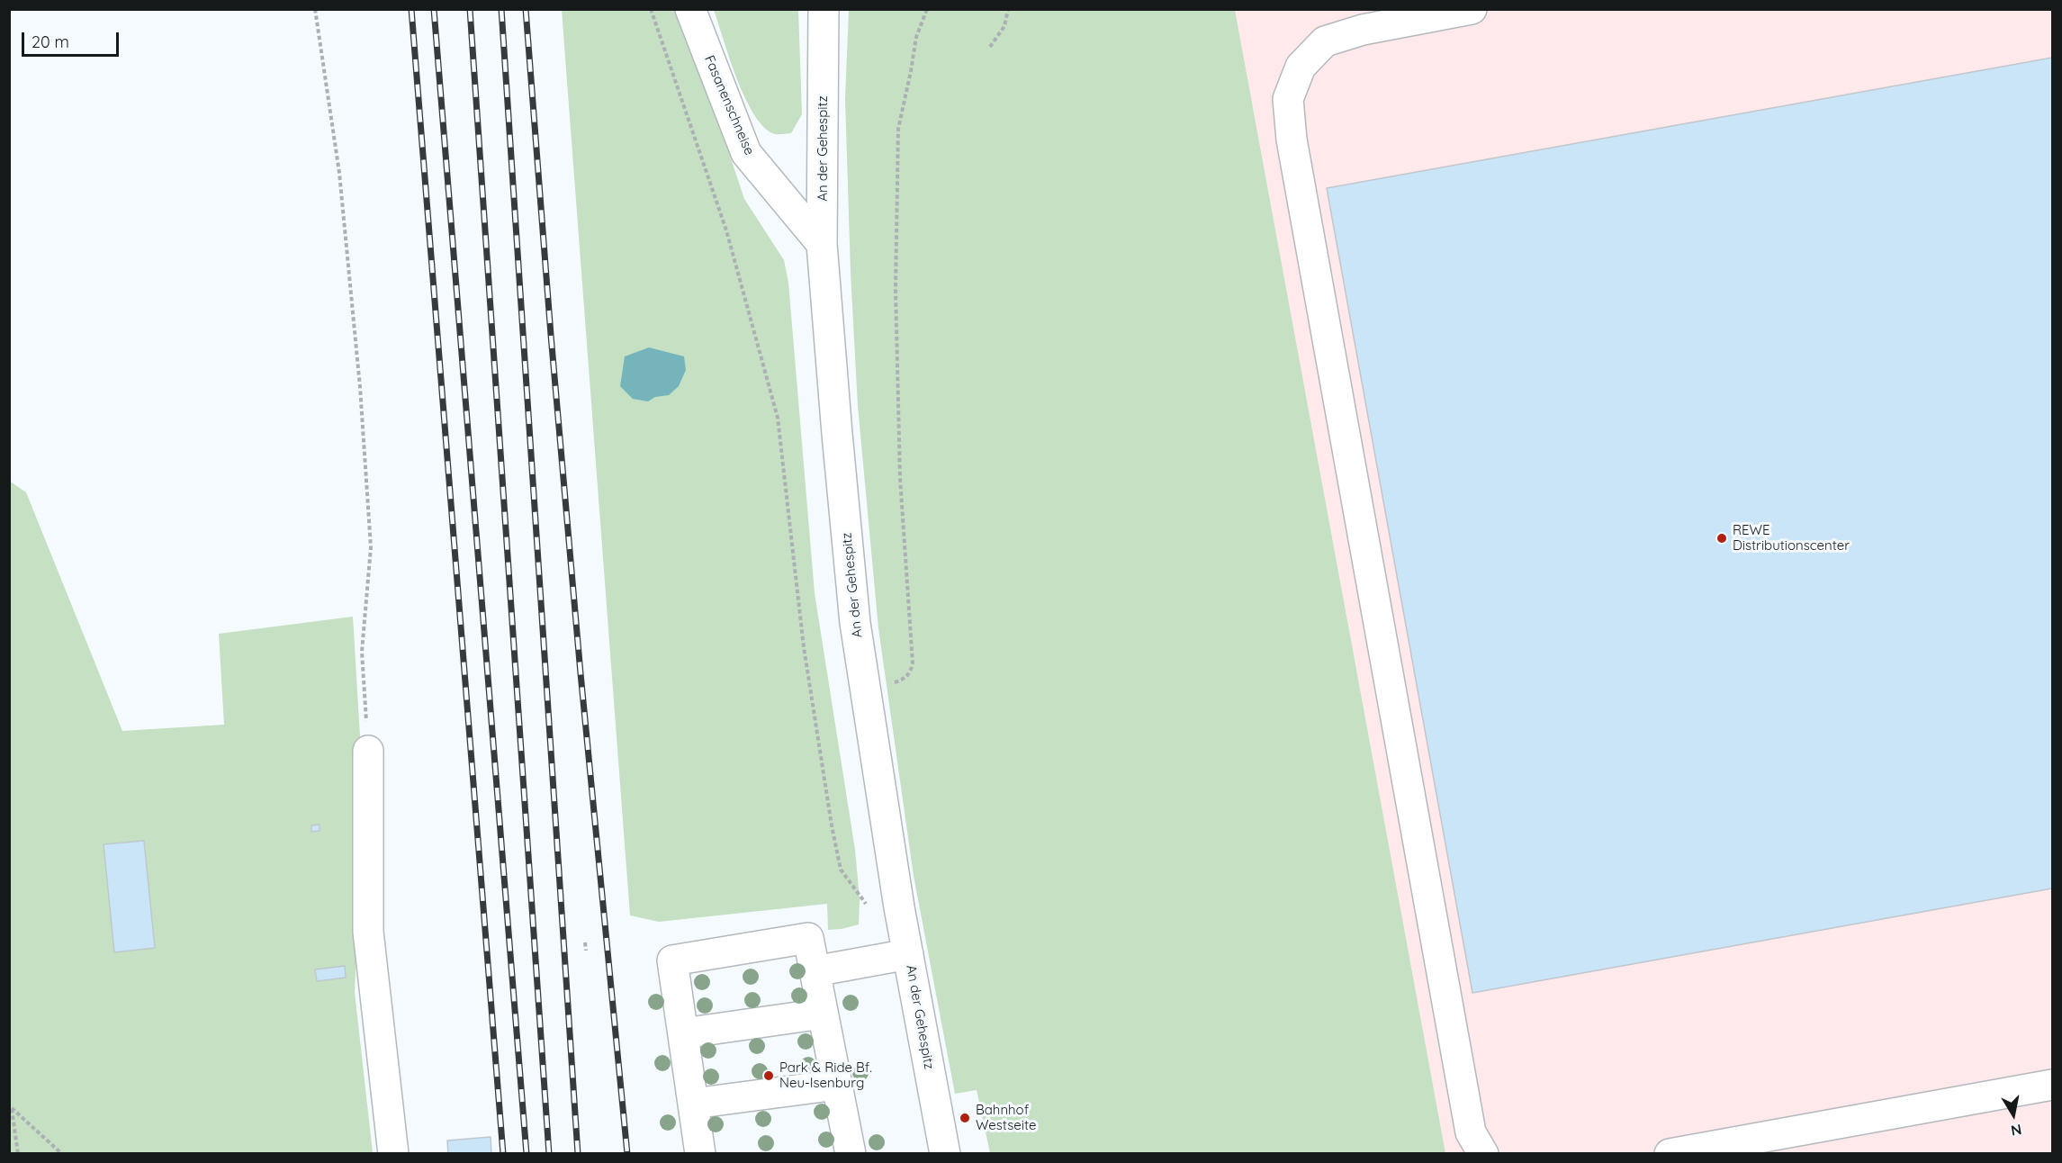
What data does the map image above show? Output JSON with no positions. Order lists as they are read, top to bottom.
{
  "streets": {
    "street": ["Fasanenschneise", "An der Gehespitz"]
  },
  "crossings": [
    ["Fasanenschneise", "An der Gehespitz"]
  ],
  "places": ["REWE Distributionscenter", "Park & Ride Bf. Neu-Isenburg", "Bahnhof Westseite"],
  "scale_bar": "20 m",
  "north": "bottom"
}
